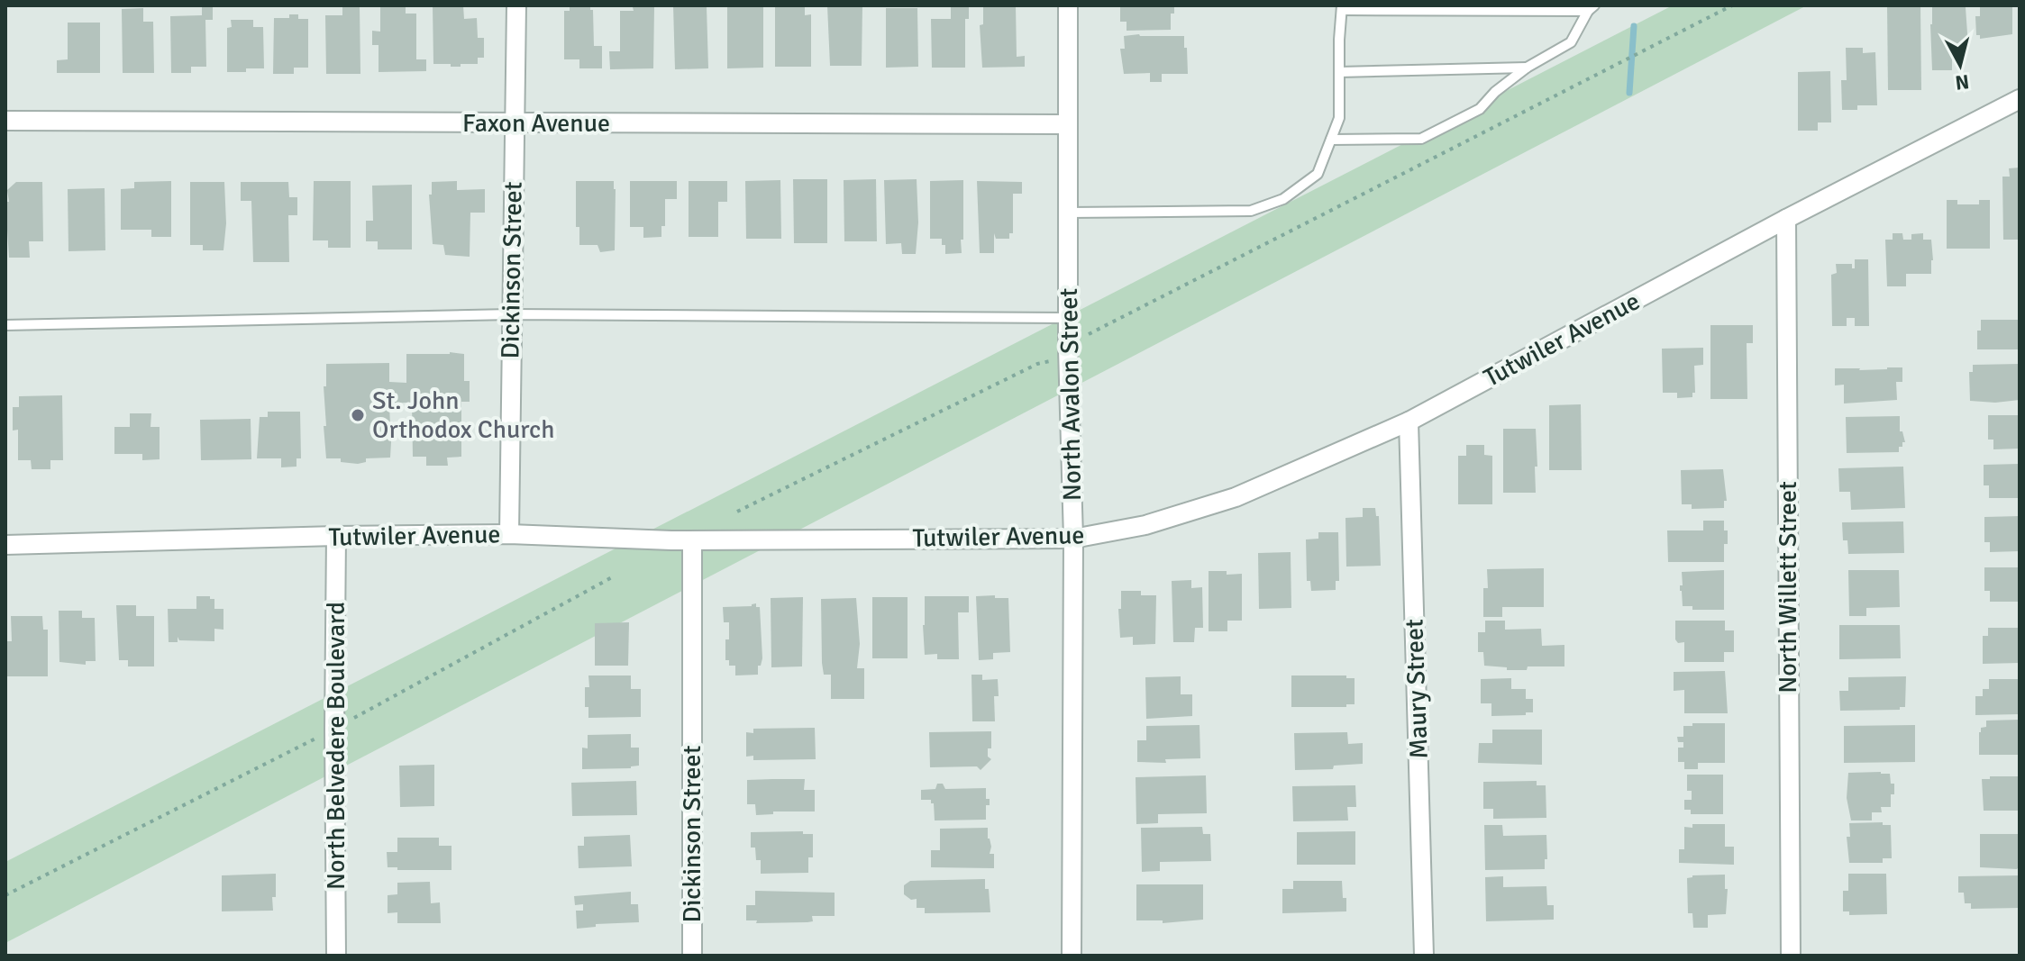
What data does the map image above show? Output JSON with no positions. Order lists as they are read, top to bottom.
{
  "streets": {
    "street": [
      "Faxon Avenue",
      "Dickinson Street",
      "Tutwiler Avenue",
      "North Avalon Street",
      "North Willett Street",
      "Maury Street",
      "North Belvedere Boulevard"
    ]
  },
  "crossings": [
    ["Faxon Avenue", "Dickinson Street"],
    ["Faxon Avenue", "North Avalon Street"],
    ["Dickinson Street", "Tutwiler Avenue"],
    ["Tutwiler Avenue", "North Avalon Street"],
    ["Tutwiler Avenue", "North Willett Street"],
    ["Tutwiler Avenue", "Maury Street"],
    ["Tutwiler Avenue", "North Belvedere Boulevard"]
  ],
  "places": ["St. John Orthodox Church"],
  "north": "bottom"
}
